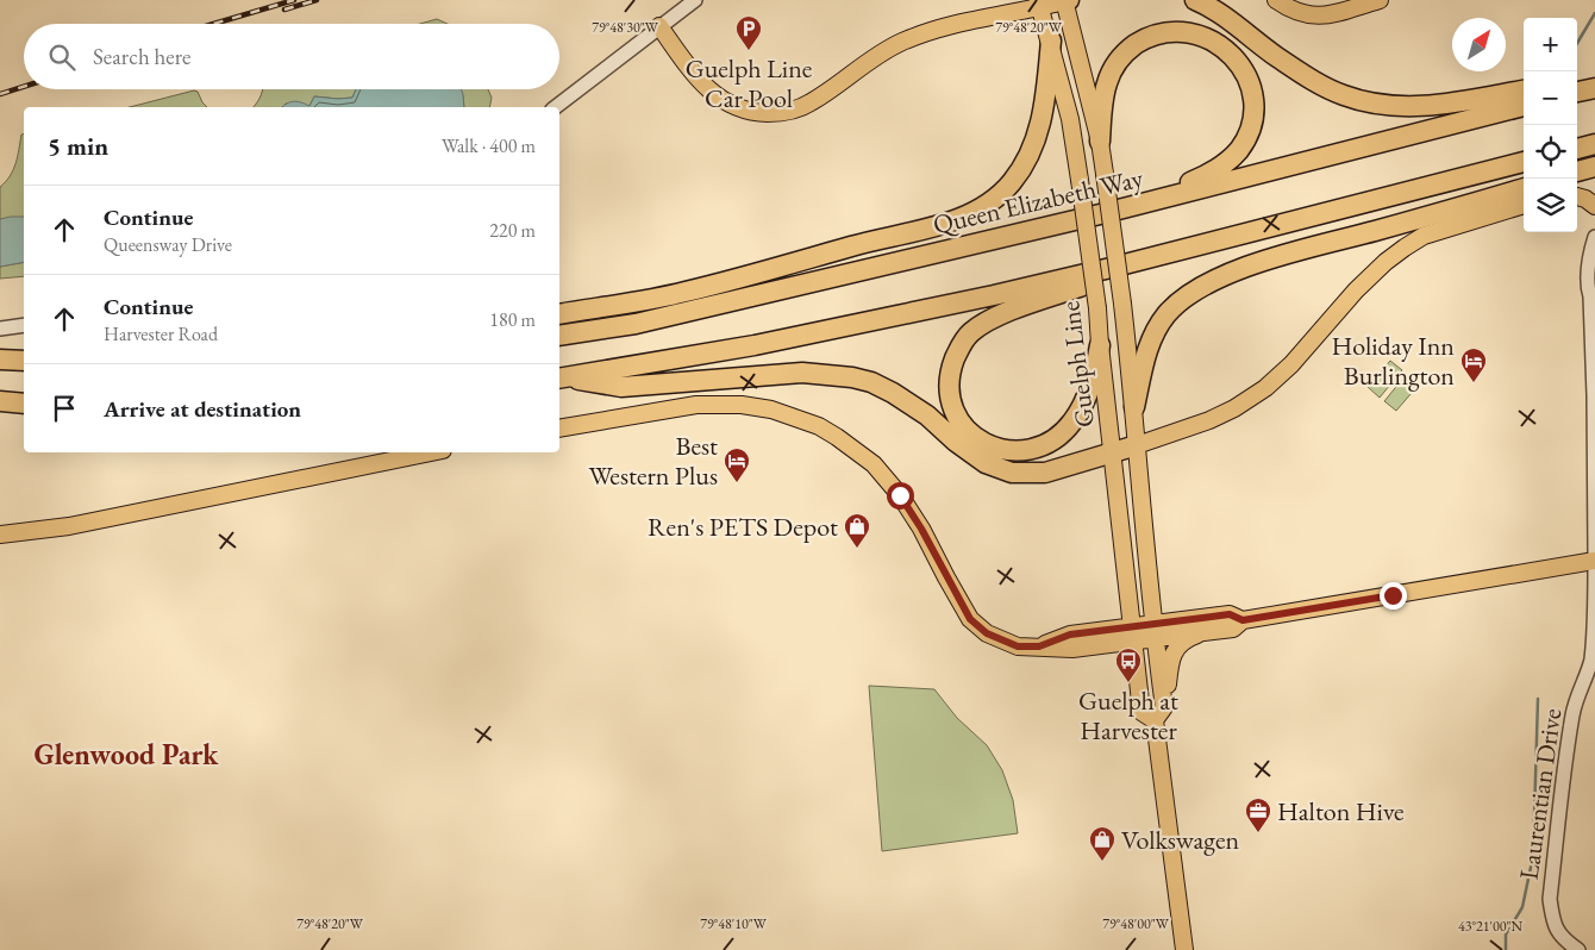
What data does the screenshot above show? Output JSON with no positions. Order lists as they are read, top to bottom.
{
  "streets": {
    "highway": ["Queen Elizabeth Way"],
    "main road": ["Guelph Line"],
    "street": ["Laurentian Drive"]
  },
  "districts": ["Glenwood Park"],
  "places": {
    "parking": ["Guelph Line Car Pool"],
    "hotel": ["Holiday Inn Burlington", "Best Western Plus"],
    "shop": ["Ren's PETS Depot", "Volkswagen"],
    "bus stop": ["Guelph at Harvester"],
    "office": ["Halton Hive"]
  },
  "north": "top right",
  "page": {
    "map_buttons": ["+", "−"],
    "search": "Search here",
    "heading": ["5 min", "Walk · 400 m"],
    "list": [
      ["Continue", "Queensway Drive", "220 m"],
      ["Continue", "Harvester Road", "180 m"],
      "Arrive at destination"
    ]
  },
  "coordinates": [
    "79°48'30\"W",
    "79°48'20\"W",
    "79°48'10\"W",
    "79°48'00\"W",
    "43°21'00\"N"
  ]
}
